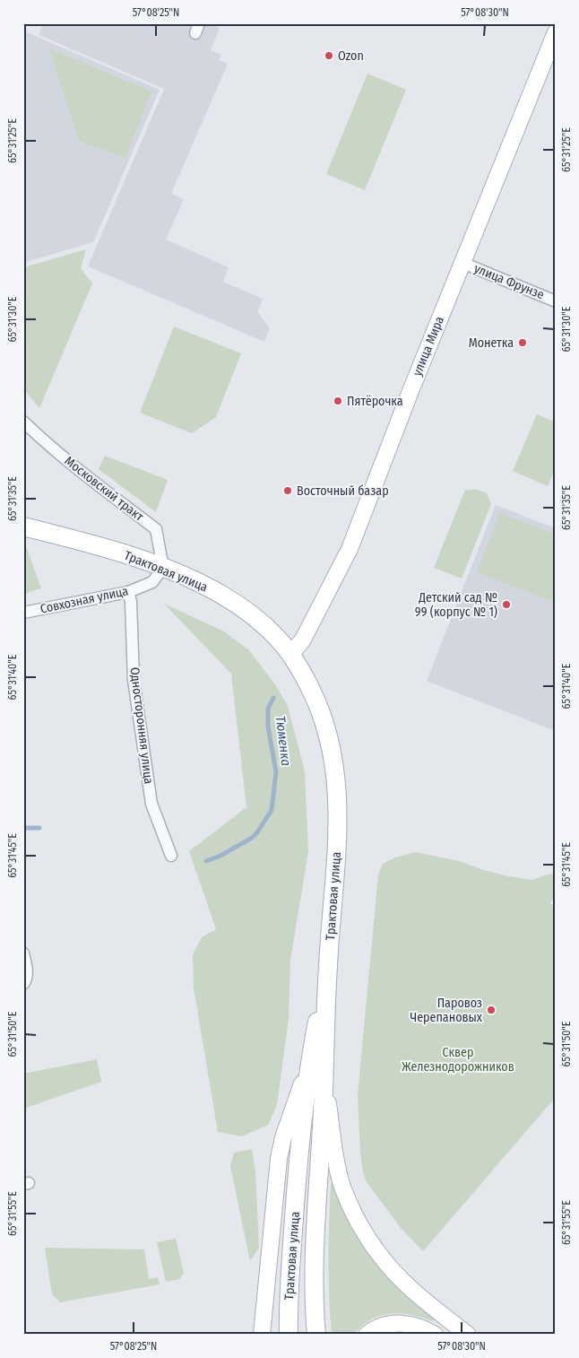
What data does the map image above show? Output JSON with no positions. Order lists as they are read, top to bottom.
{
  "streets": {
    "main road": ["Трактовая улица"],
    "street": [
      "улица Фрунзе",
      "улица Мира",
      "Московский тракт",
      "Совхозная улица",
      "Односторонняя улица"
    ]
  },
  "crossings": [
    ["улица Фрунзе", "улица Мира"],
    ["улица Мира", "Трактовая улица"],
    ["Московский тракт", "Трактовая улица"],
    ["Московский тракт", "Совхозная улица"],
    ["Трактовая улица", "Совхозная улица"],
    ["Совхозная улица", "Односторонняя улица"]
  ],
  "water": ["Тюменка"],
  "parks": ["Сквер Железнодорожников"],
  "places": [
    "Ozon",
    "Монетка",
    "Пятёрочка",
    "Восточный базар",
    "Детский сад № 99 (корпус № 1)",
    "Паровоз Черепановых"
  ],
  "coordinates": [
    "57°08'25\"N",
    "57°08'30\"N",
    "65°31'25\"E",
    "65°31'30\"E",
    "65°31'35\"E",
    "65°31'40\"E",
    "65°31'45\"E",
    "65°31'50\"E",
    "65°31'55\"E"
  ]
}
